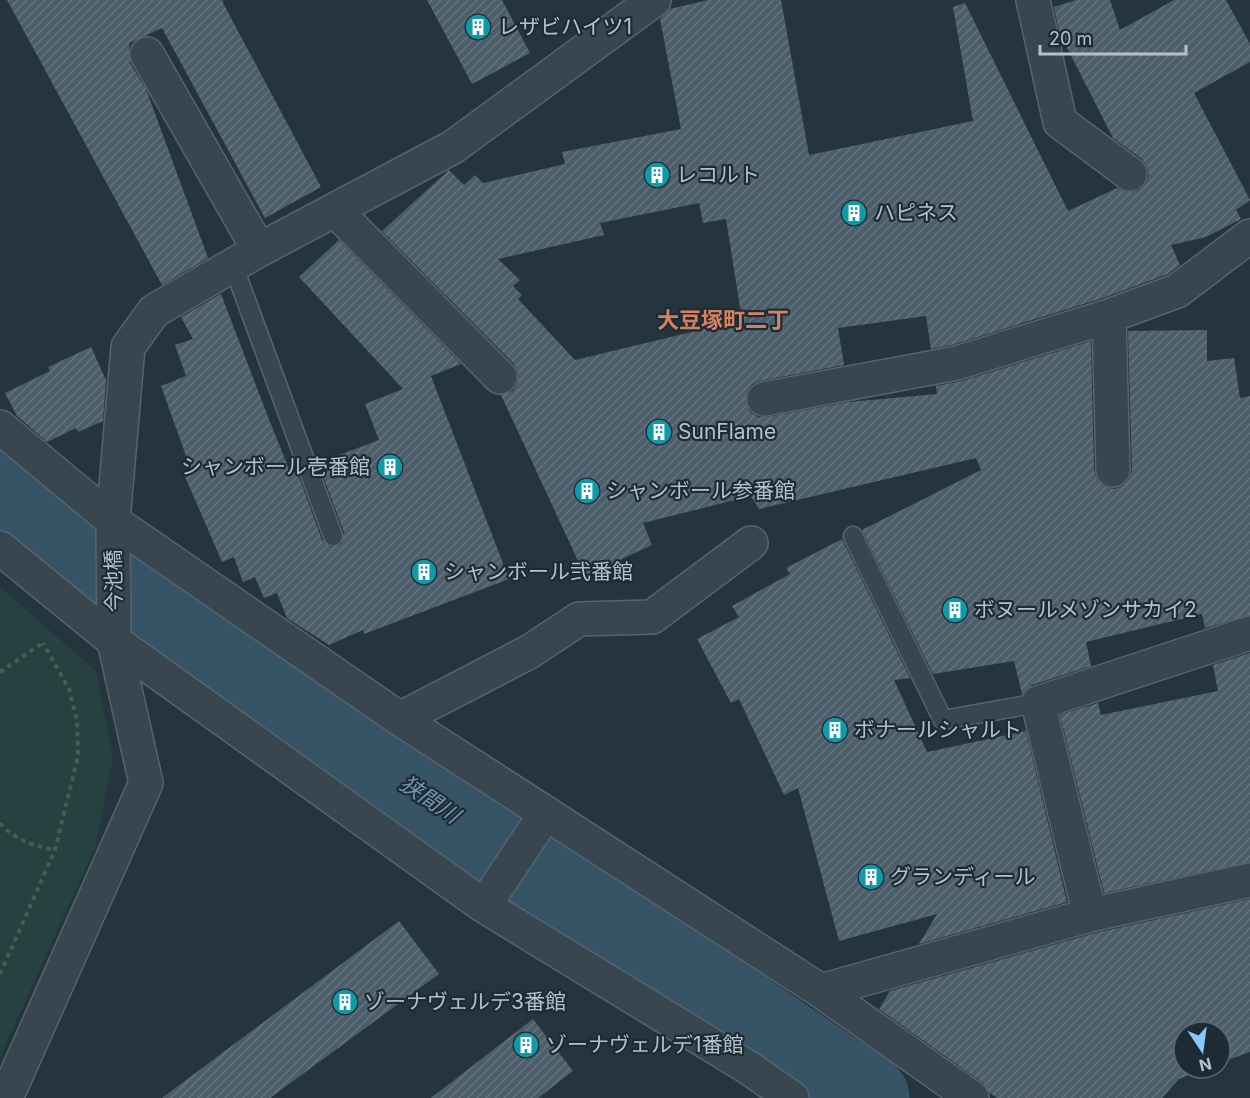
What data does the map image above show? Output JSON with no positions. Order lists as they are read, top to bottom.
{
  "streets": {
    "street": ["今池橋"]
  },
  "districts": ["大豆塚町二丁"],
  "water": ["狭間川"],
  "places": {
    "building": [
      "レザビハイツ1",
      "レコルト",
      "ハピネス",
      "SunFlame",
      "シャンボール壱番館",
      "シャンボール参番館",
      "シャンボール弐番館",
      "ボヌールメゾンサカイ2",
      "ボナールシャルト",
      "グランディール",
      "ゾーナヴェルデ3番館",
      "ゾーナヴェルデ1番館"
    ]
  },
  "scale_bar": "20 m",
  "north": "bottom"
}
